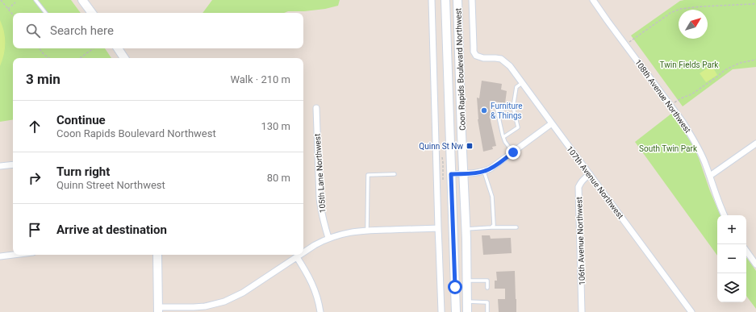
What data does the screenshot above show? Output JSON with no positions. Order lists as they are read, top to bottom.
{
  "streets": {
    "main road": ["Coon Rapids Boulevard Northwest"],
    "street": [
      "108th Avenue Northwest",
      "105th Lane Northwest",
      "107th Avenue Northwest",
      "106th Avenue Northwest"
    ]
  },
  "crossings": [
    ["Coon Rapids Boulevard Northwest", "107th Avenue Northwest"],
    ["107th Avenue Northwest", "106th Avenue Northwest"]
  ],
  "parks": ["Twin Fields Park", "South Twin Park"],
  "places": {
    "other": ["Furniture & Things"],
    "transit": ["Quinn St Nw"]
  },
  "north": "top right",
  "page": {
    "search": "Search here",
    "heading": ["3 min", "Walk · 210 m"],
    "list": [
      ["Continue", "Coon Rapids Boulevard Northwest", "130 m"],
      ["Turn right", "Quinn Street Northwest", "80 m"],
      "Arrive at destination"
    ],
    "map_buttons": ["+", "−"]
  }
}
